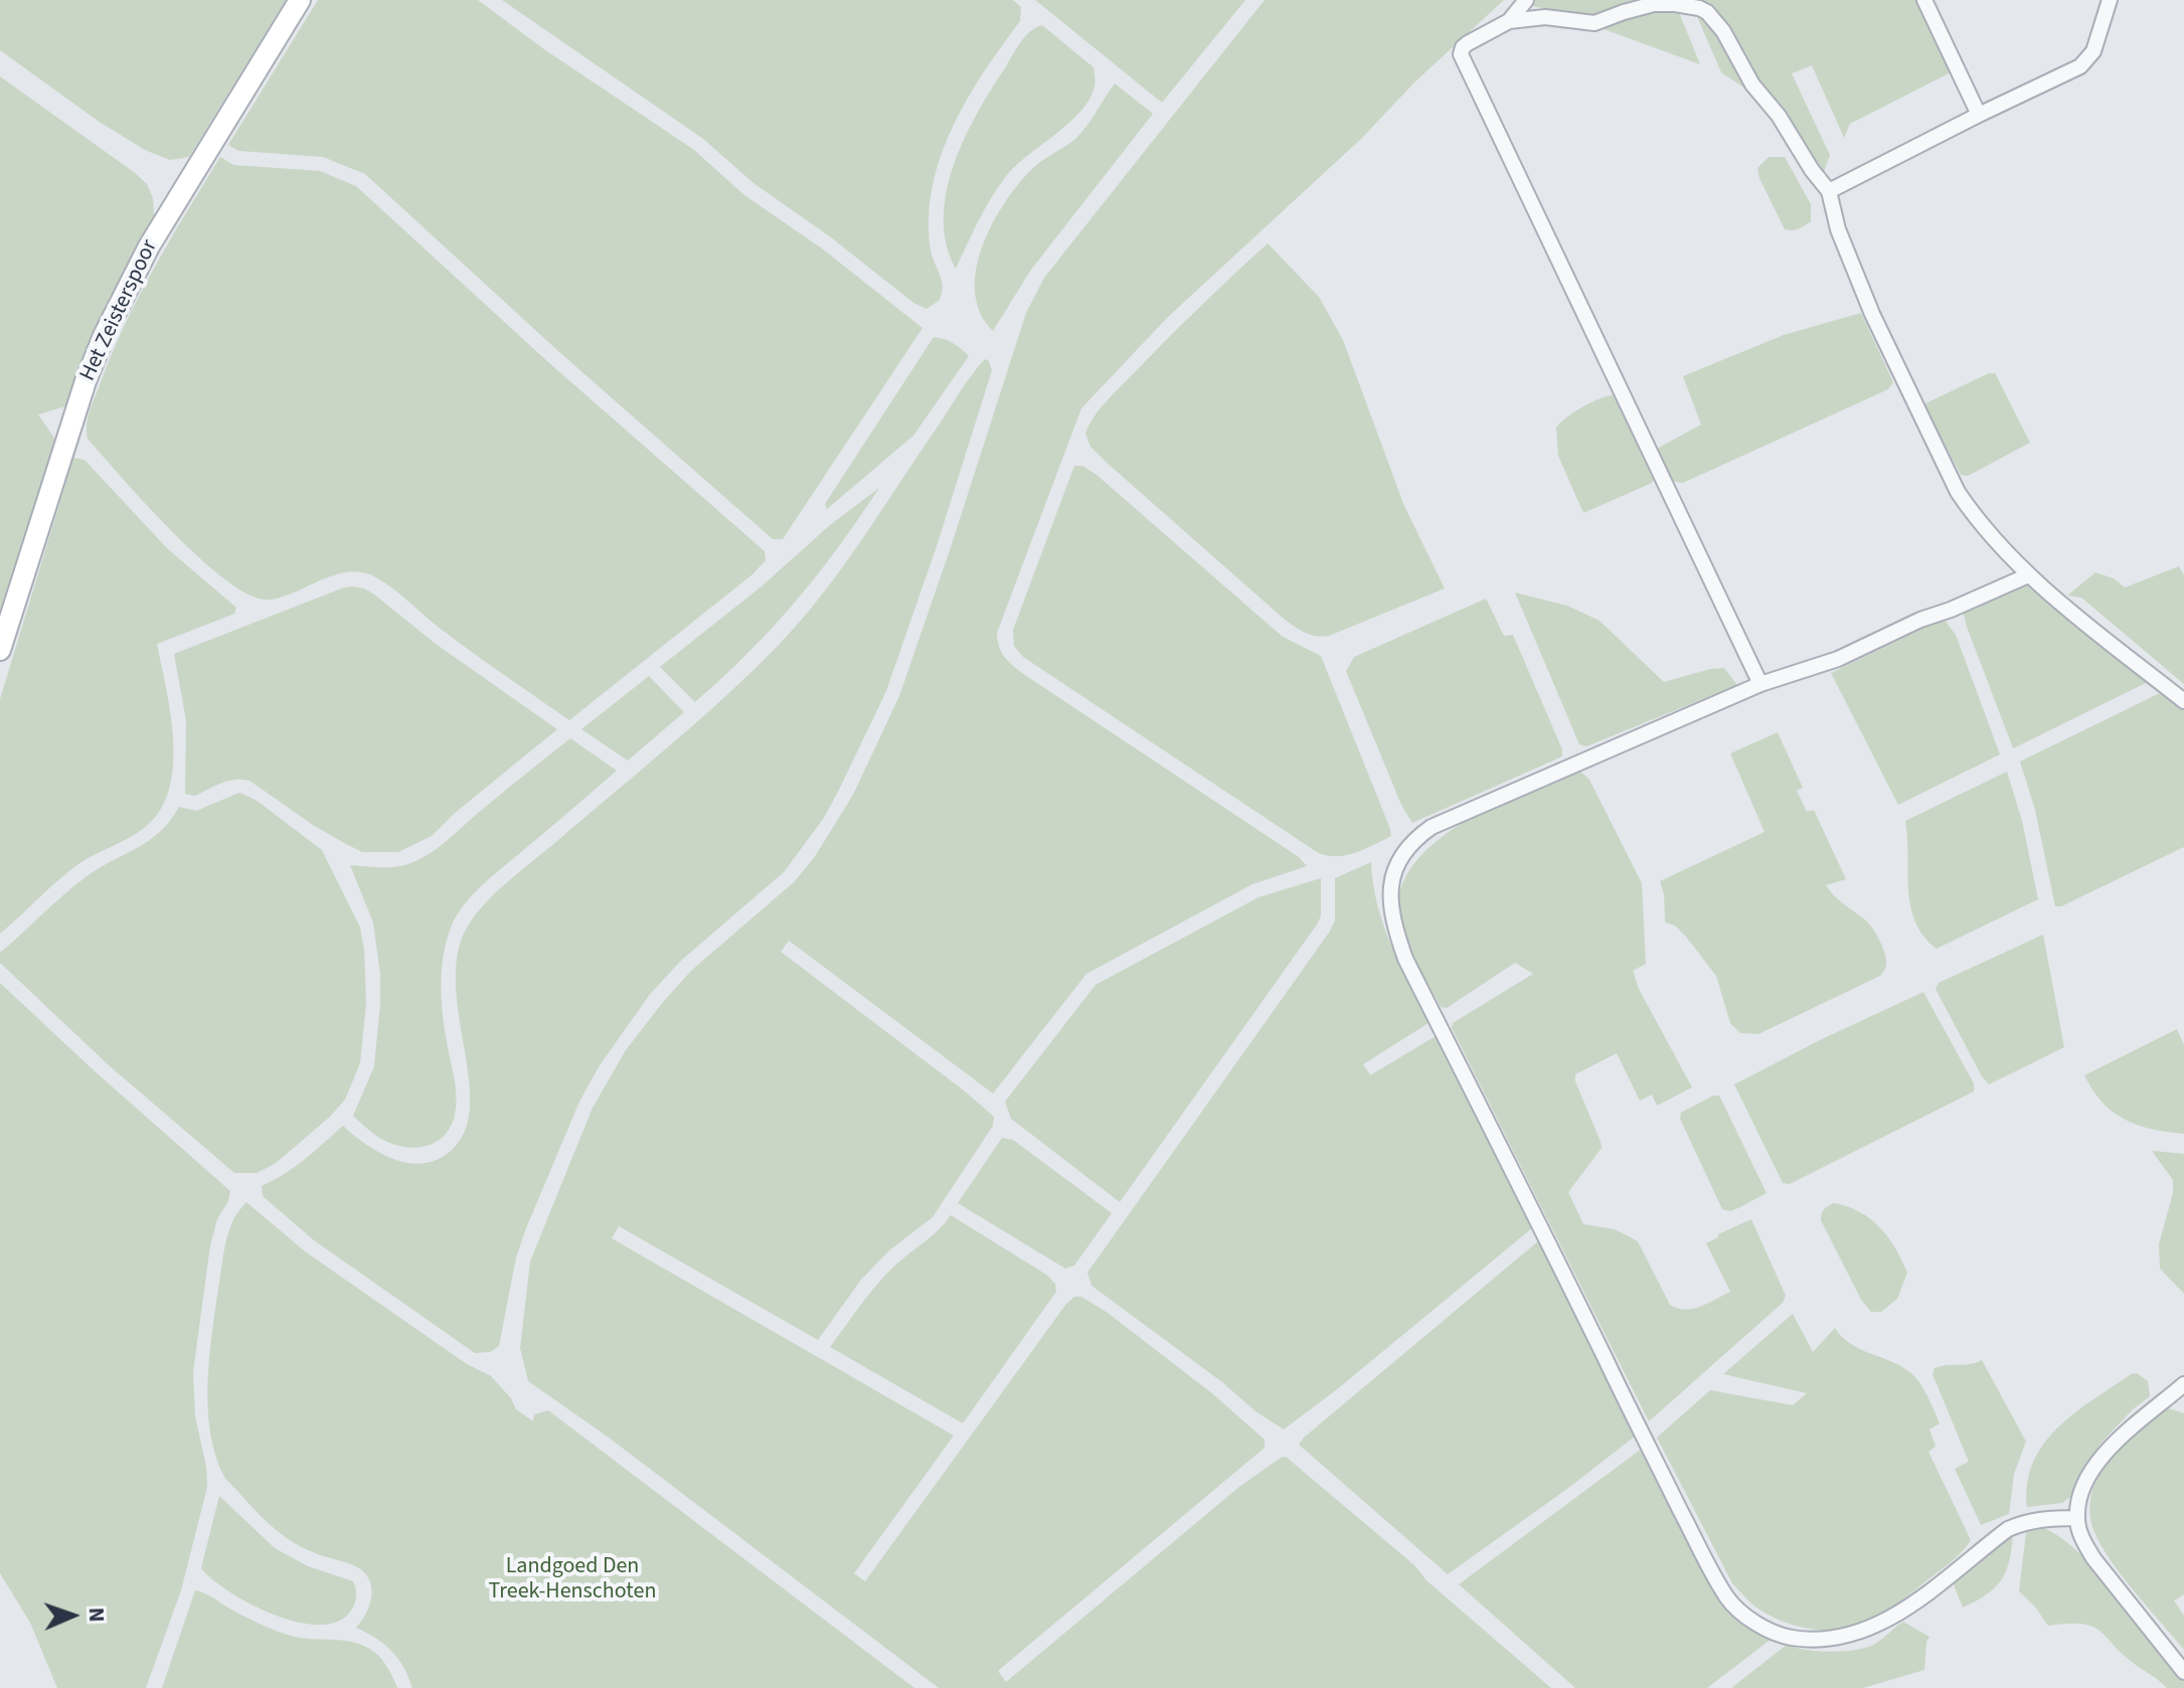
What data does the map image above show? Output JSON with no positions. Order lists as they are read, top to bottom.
{
  "streets": {
    "street": ["Het Zeisterspoor"]
  },
  "parks": ["Landgoed Den Treek-Henschoten"],
  "north": "right"
}
